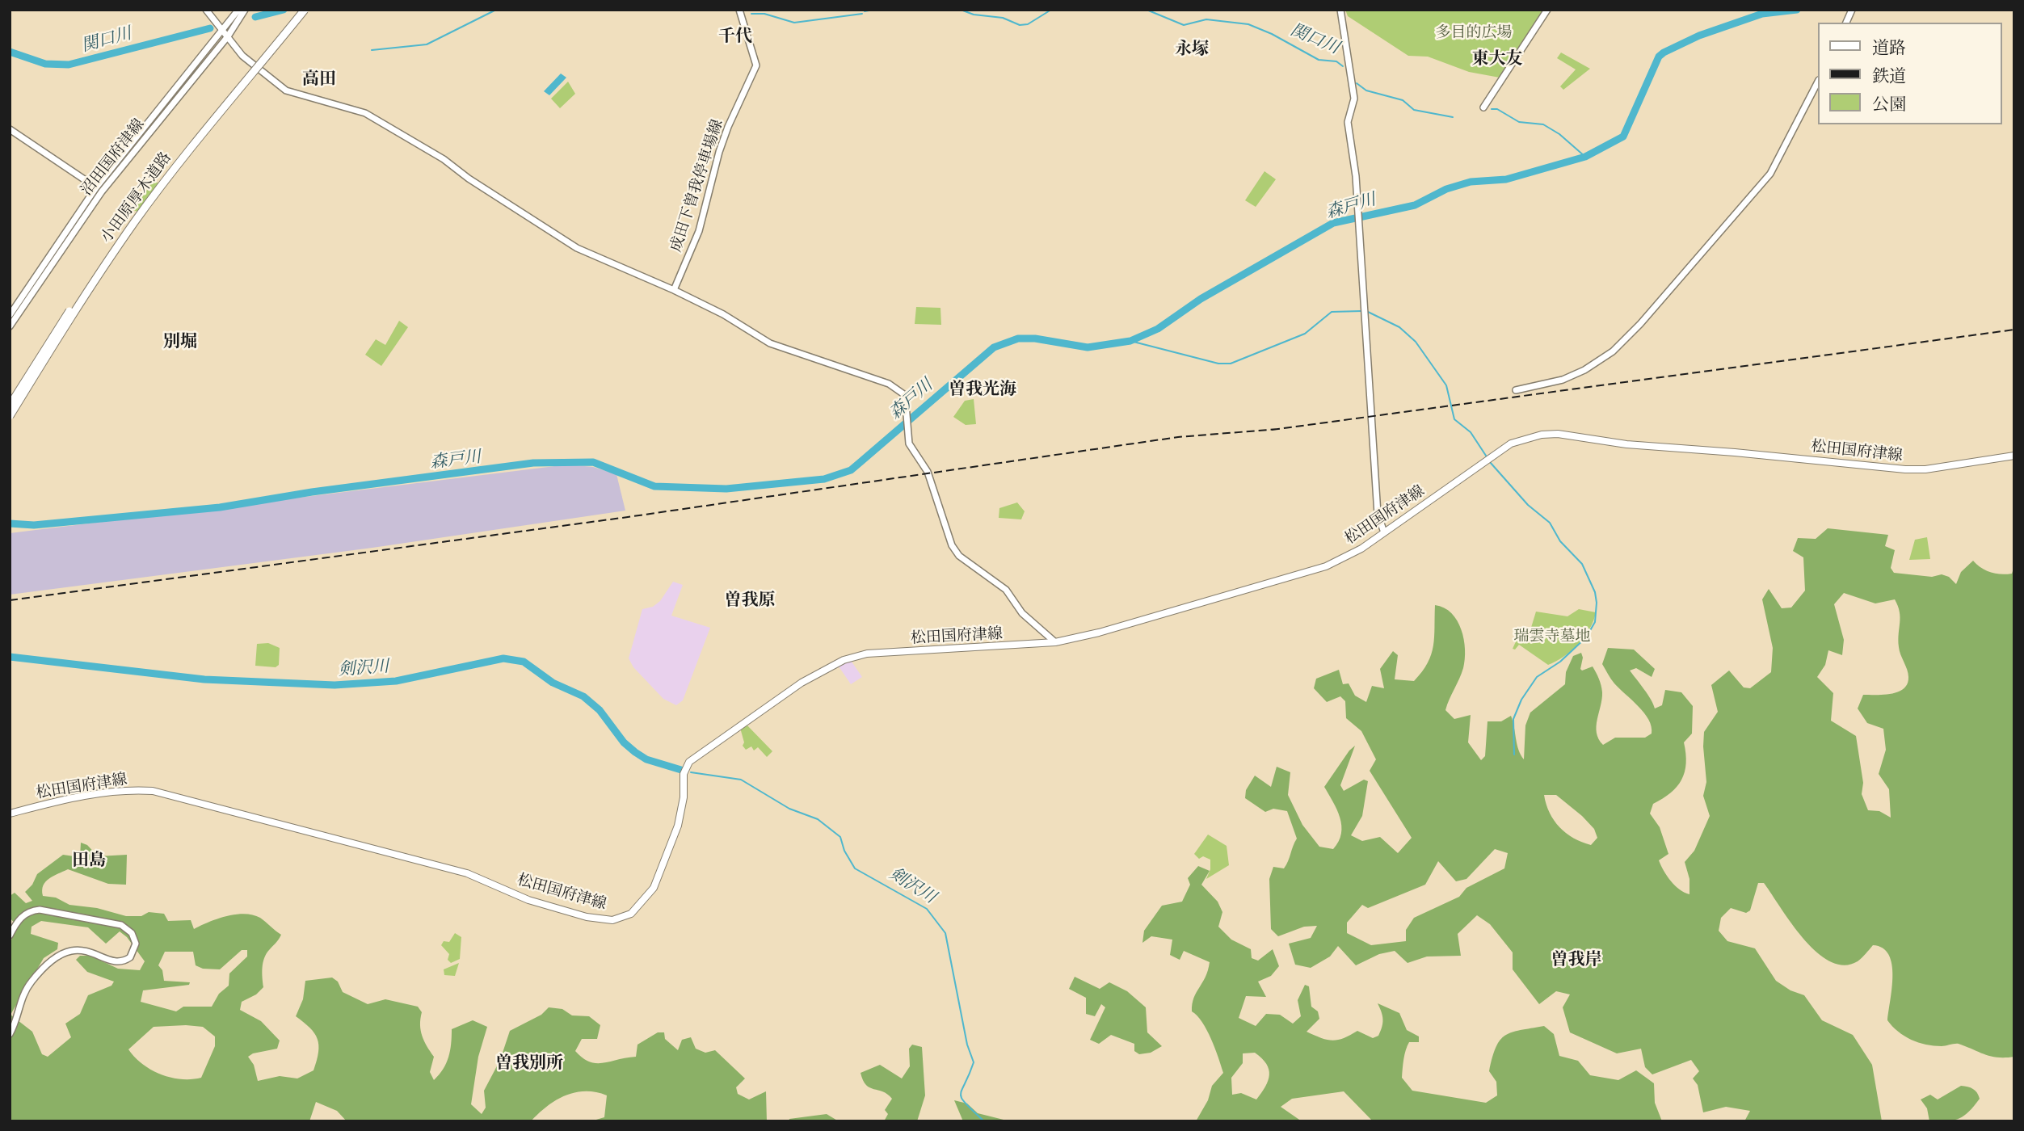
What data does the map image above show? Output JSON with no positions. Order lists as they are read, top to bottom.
{
  "streets": {
    "highway": ["小田原厚木道路"],
    "main road": ["松田国府津線"],
    "street": ["沼田国府津線", "成田下曽我停車場線"]
  },
  "districts": [
    "千代",
    "永塚",
    "東大友",
    "高田",
    "別堀",
    "曽我光海",
    "曽我原",
    "田島",
    "曽我岸",
    "曽我別所"
  ],
  "water": ["関口川", "森戸川", "剣沢川"],
  "parks": ["多目的広場", "瑞雲寺墓地"],
  "legend": ["道路", "鉄道", "公園"]
}
